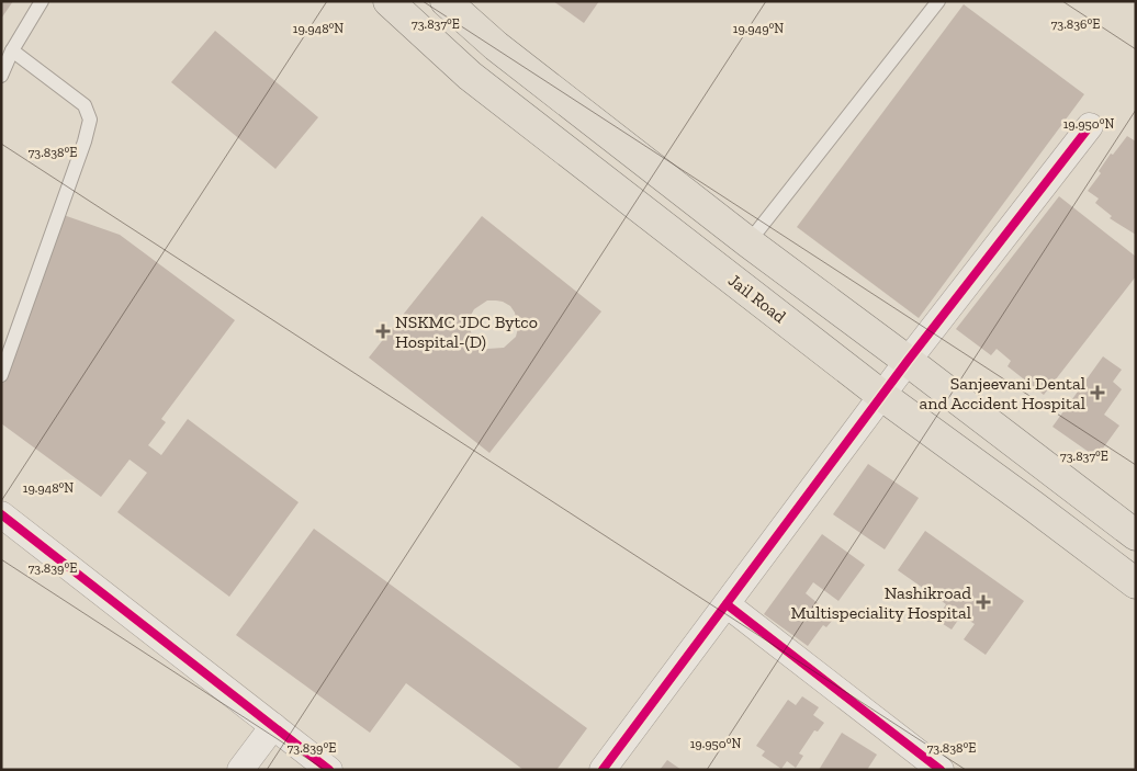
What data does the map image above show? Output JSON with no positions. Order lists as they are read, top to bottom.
{
  "streets": {
    "main road": ["Jail Road"]
  },
  "places": {
    "health": ["NSKMC JDC Bytco Hospital-(D)", "Sanjeevani Dental and Accident Hospital", "Nashikroad Multispeciality Hospital"]
  },
  "coordinates": [
    "73.837°E",
    "73.836°E",
    "19.948°N",
    "19.949°N",
    "19.950°N",
    "73.838°E",
    "73.839°E"
  ]
}
